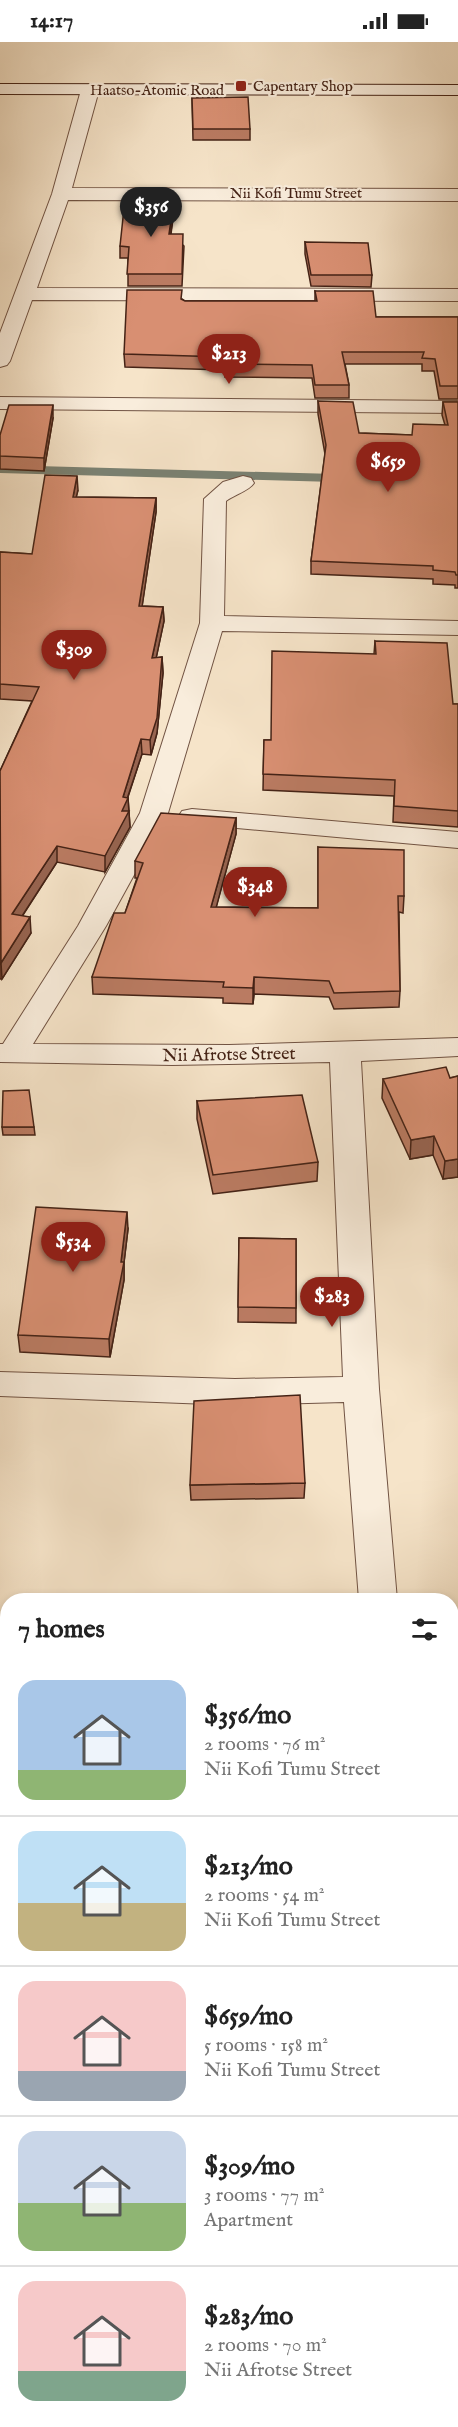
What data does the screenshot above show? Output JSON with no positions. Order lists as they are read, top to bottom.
{
  "streets": {
    "street": ["Haatso-Atomic Road", "Nii Kofi Tumu Street", "Nii Afrotse Street"]
  },
  "places": {
    "transit": ["Capentary Shop"]
  },
  "page": {
    "status": "14:17",
    "price": [
      "$356",
      "$213",
      "$659",
      "$309",
      "$348",
      "$534",
      "$283"
    ],
    "heading": "7 homes",
    "list": [
      {
        "name": "$356/mo",
        "note": "2 rooms · 76 m² · Nii Kofi Tumu Street"
      },
      {
        "name": "$213/mo",
        "note": "2 rooms · 54 m² · Nii Kofi Tumu Street"
      },
      {
        "name": "$659/mo",
        "note": "5 rooms · 158 m² · Nii Kofi Tumu Street"
      },
      {
        "name": "$309/mo",
        "note": "3 rooms · 77 m² · Apartment"
      },
      {
        "name": "$283/mo",
        "note": "2 rooms · 70 m² · Nii Afrotse Street"
      }
    ]
  }
}
